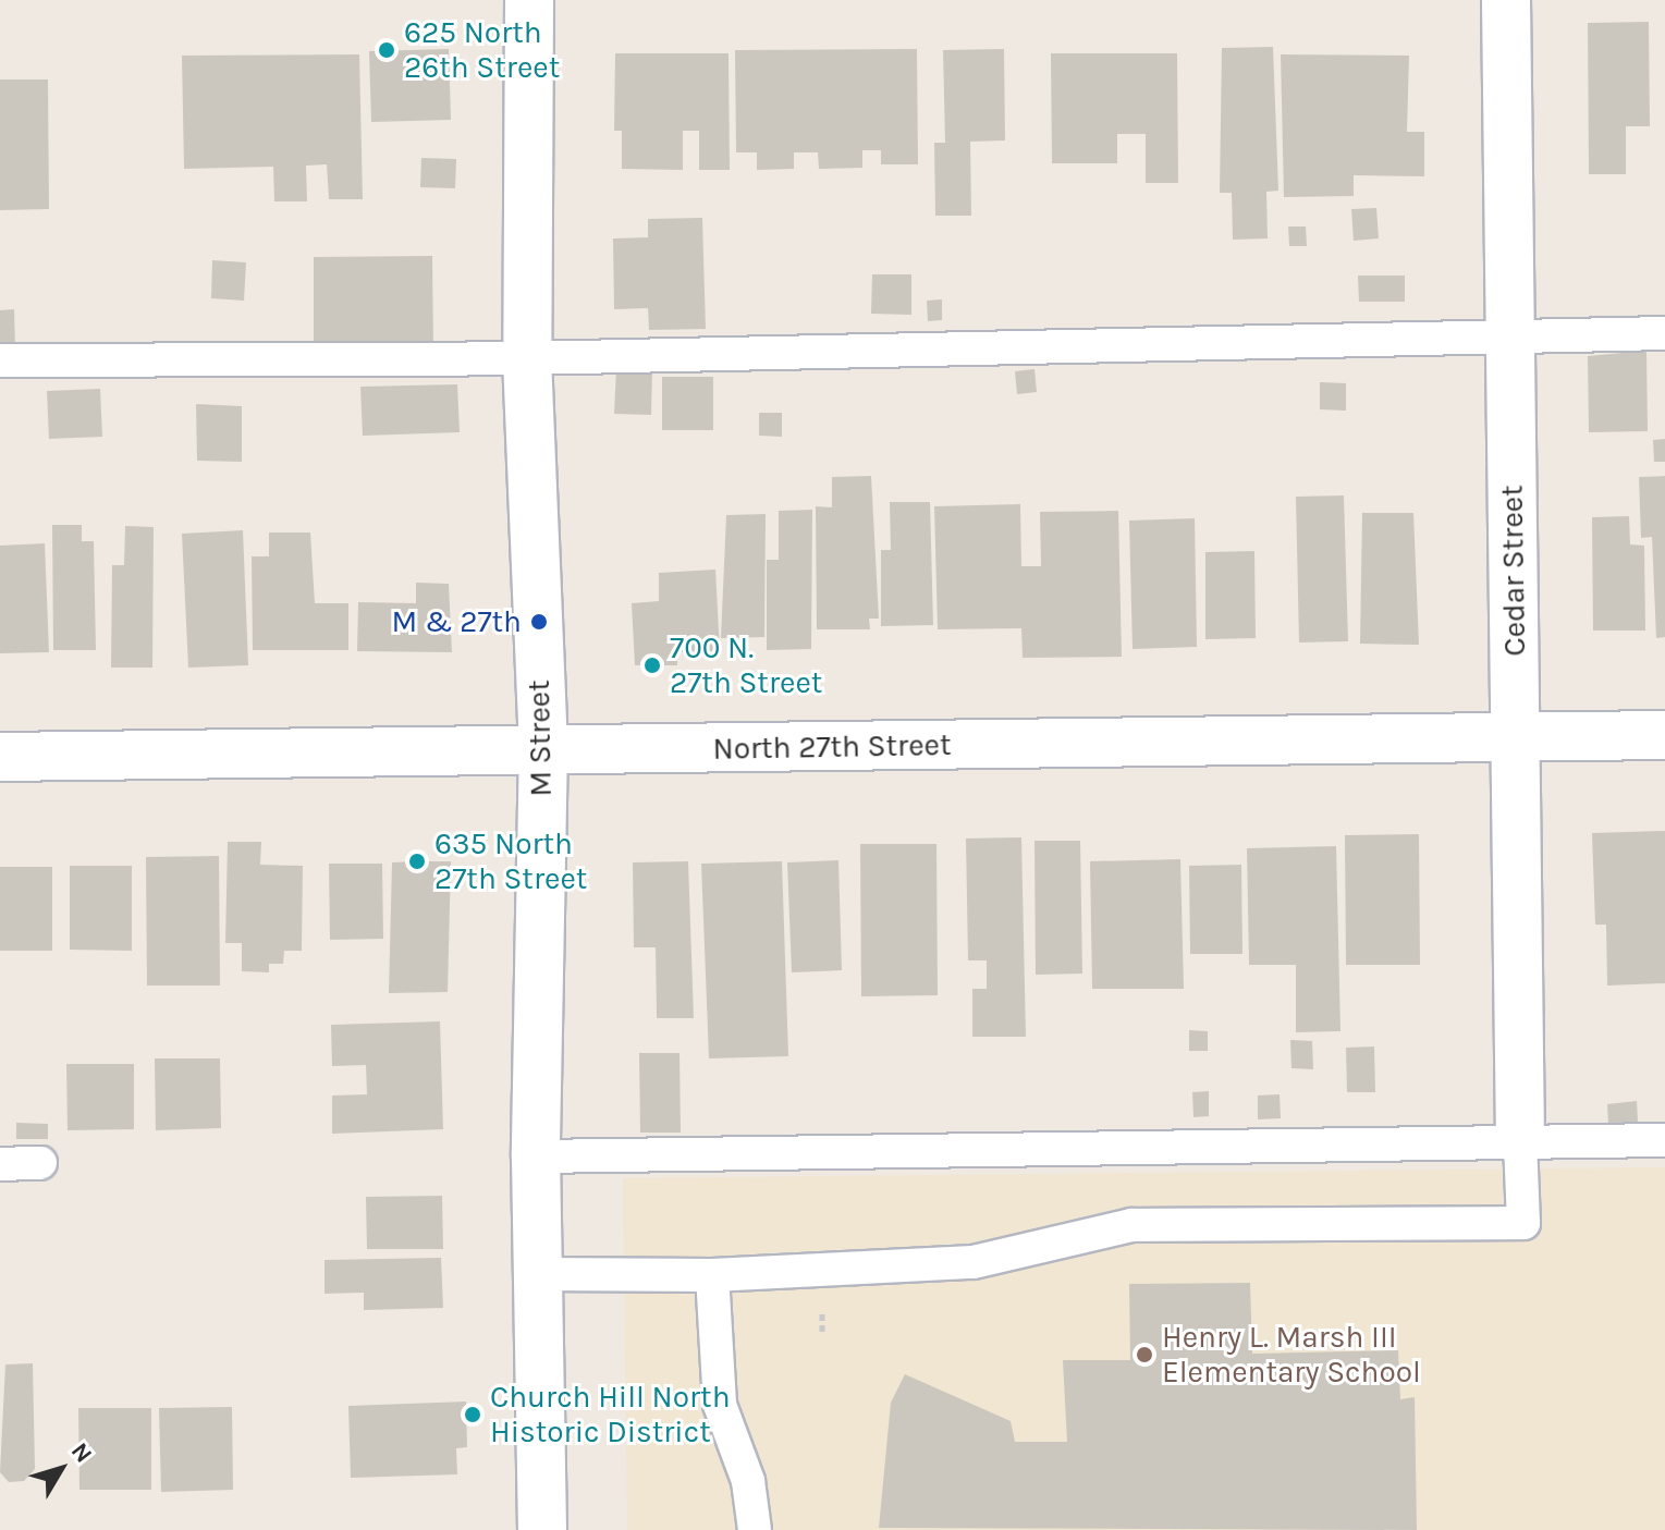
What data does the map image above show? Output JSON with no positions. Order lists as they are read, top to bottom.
{
  "streets": {
    "street": ["Cedar Street", "M Street", "North 27th Street"]
  },
  "crossings": [
    ["Cedar Street", "North 27th Street"],
    ["M Street", "North 27th Street"]
  ],
  "places": [
    "625 North 26th Street",
    "M & 27th",
    "700 N. 27th Street",
    "635 North 27th Street",
    "Henry L. Marsh III Elementary School",
    "Church Hill North Historic District"
  ],
  "north": "top right"
}
